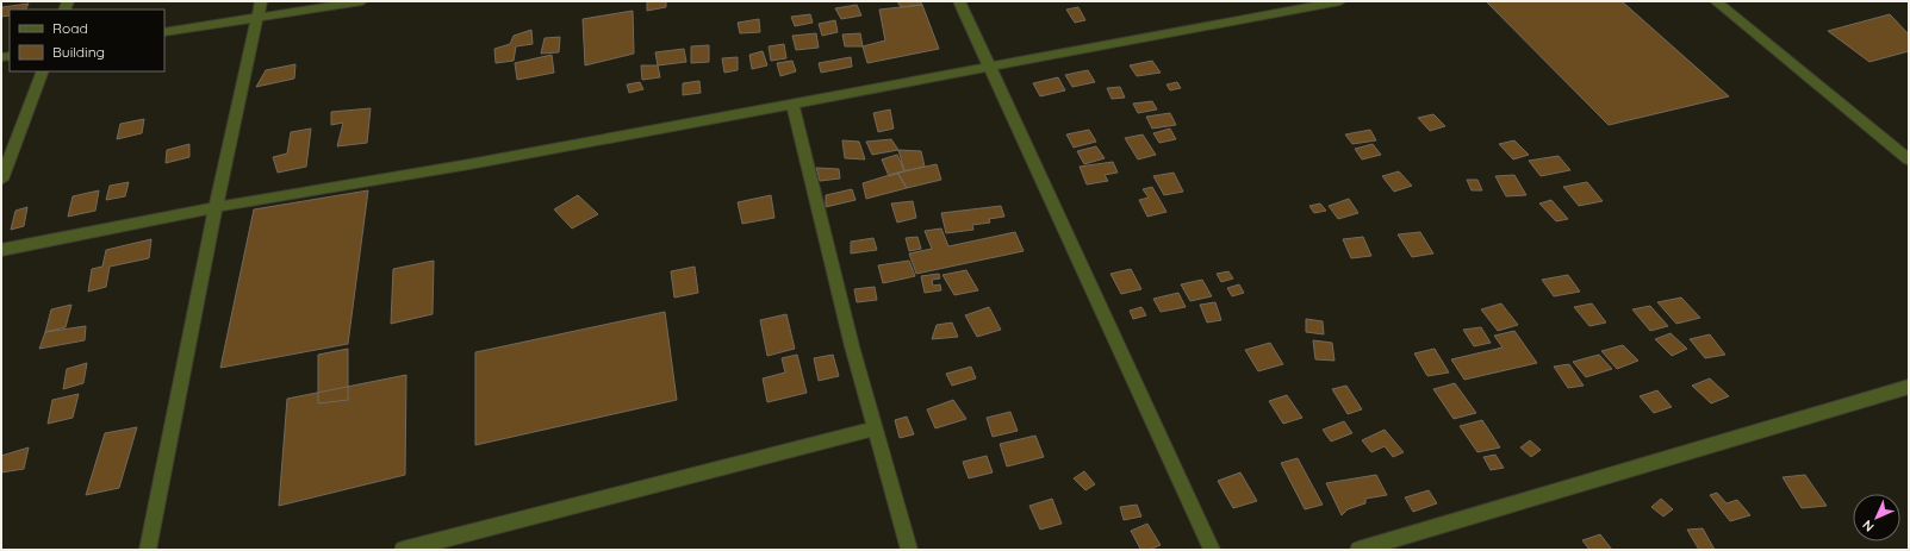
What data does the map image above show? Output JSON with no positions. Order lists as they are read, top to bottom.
{
  "legend": ["Road", "Building"],
  "north": "bottom left"
}
